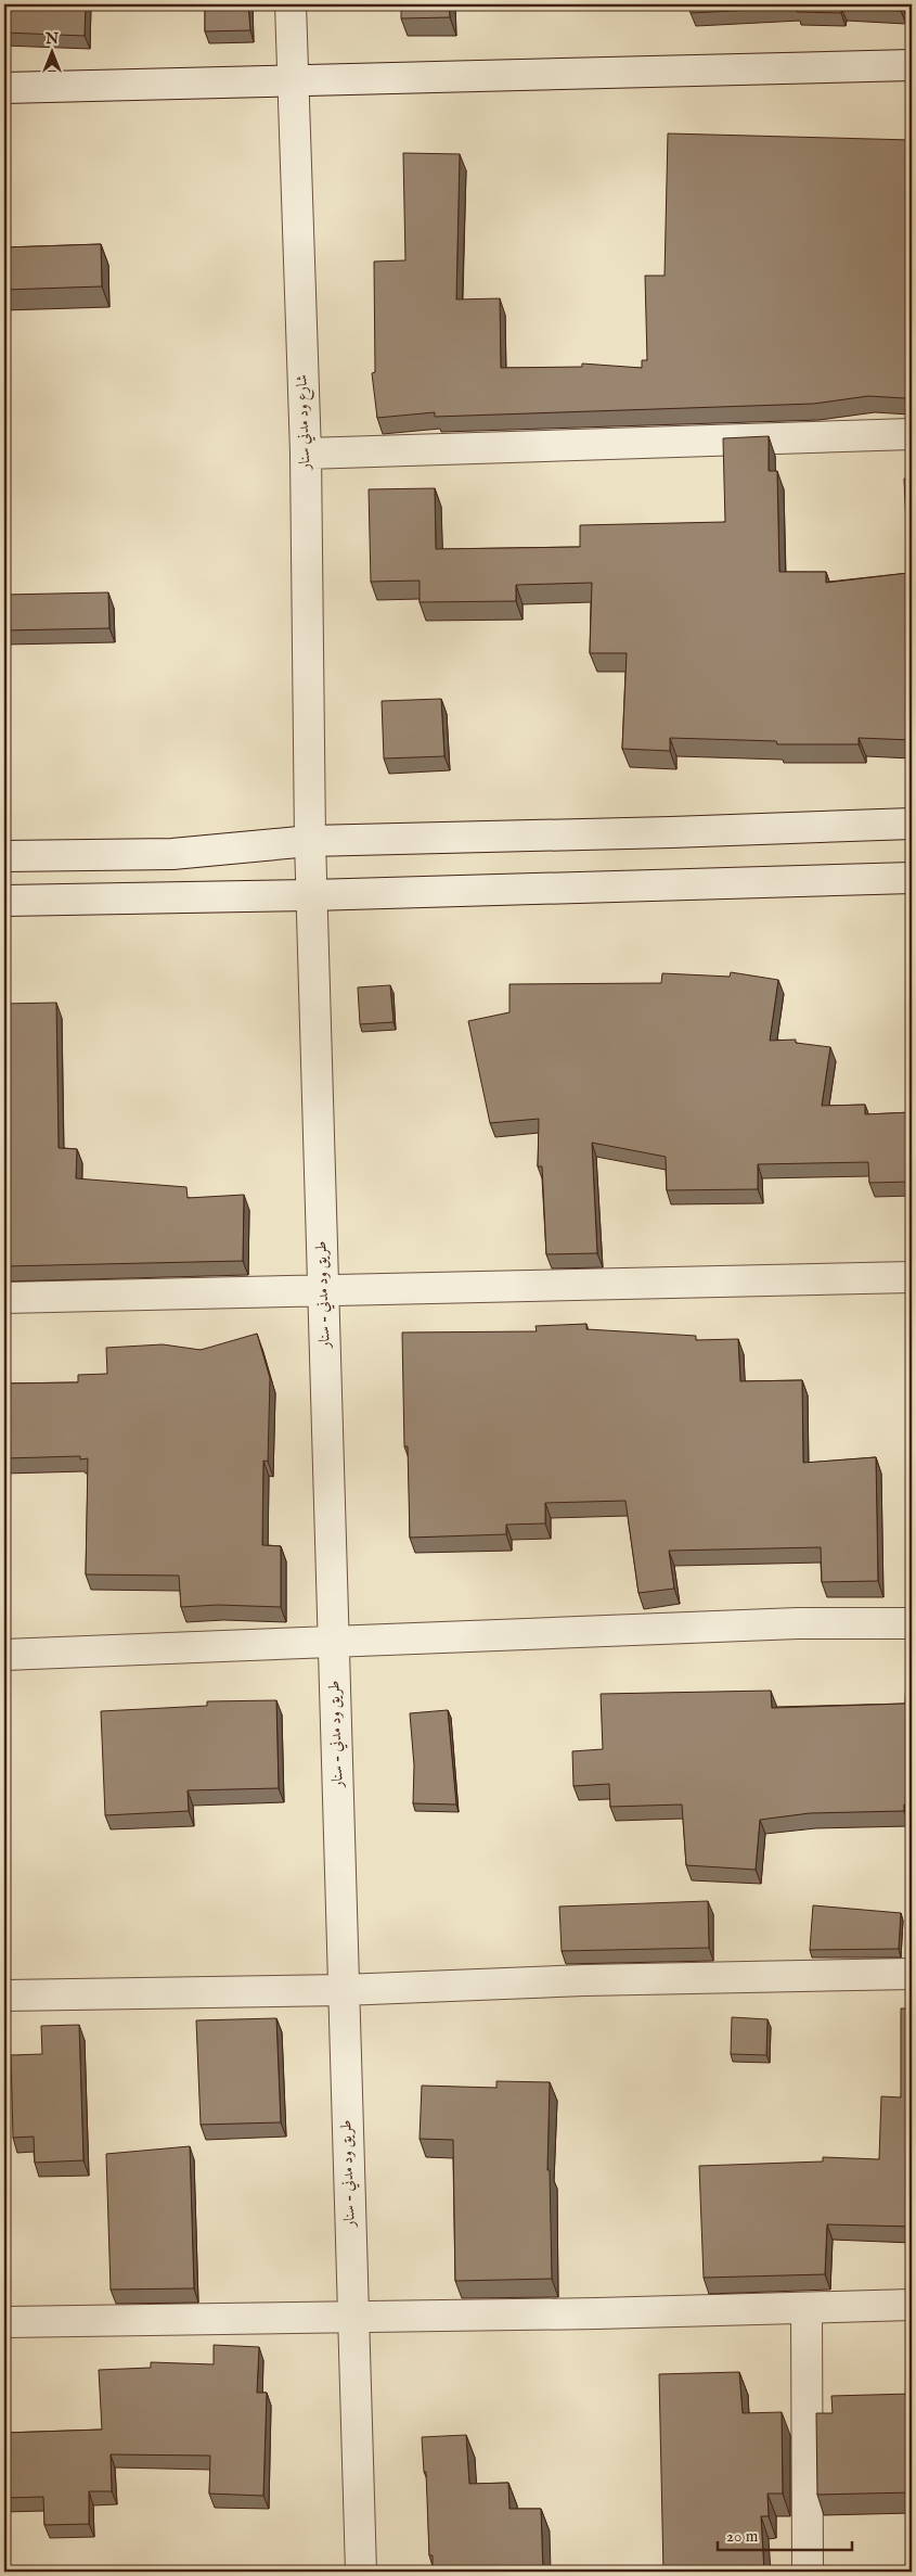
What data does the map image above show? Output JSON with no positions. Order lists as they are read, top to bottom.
{
  "streets": {
    "street": ["شارع ود مدني سنار", "طريق ود مدني - سنار"]
  },
  "crossings": [
    ["شارع ود مدني سنار", "طريق ود مدني - سنار"]
  ],
  "scale_bar": "20 m",
  "north": "top"
}
